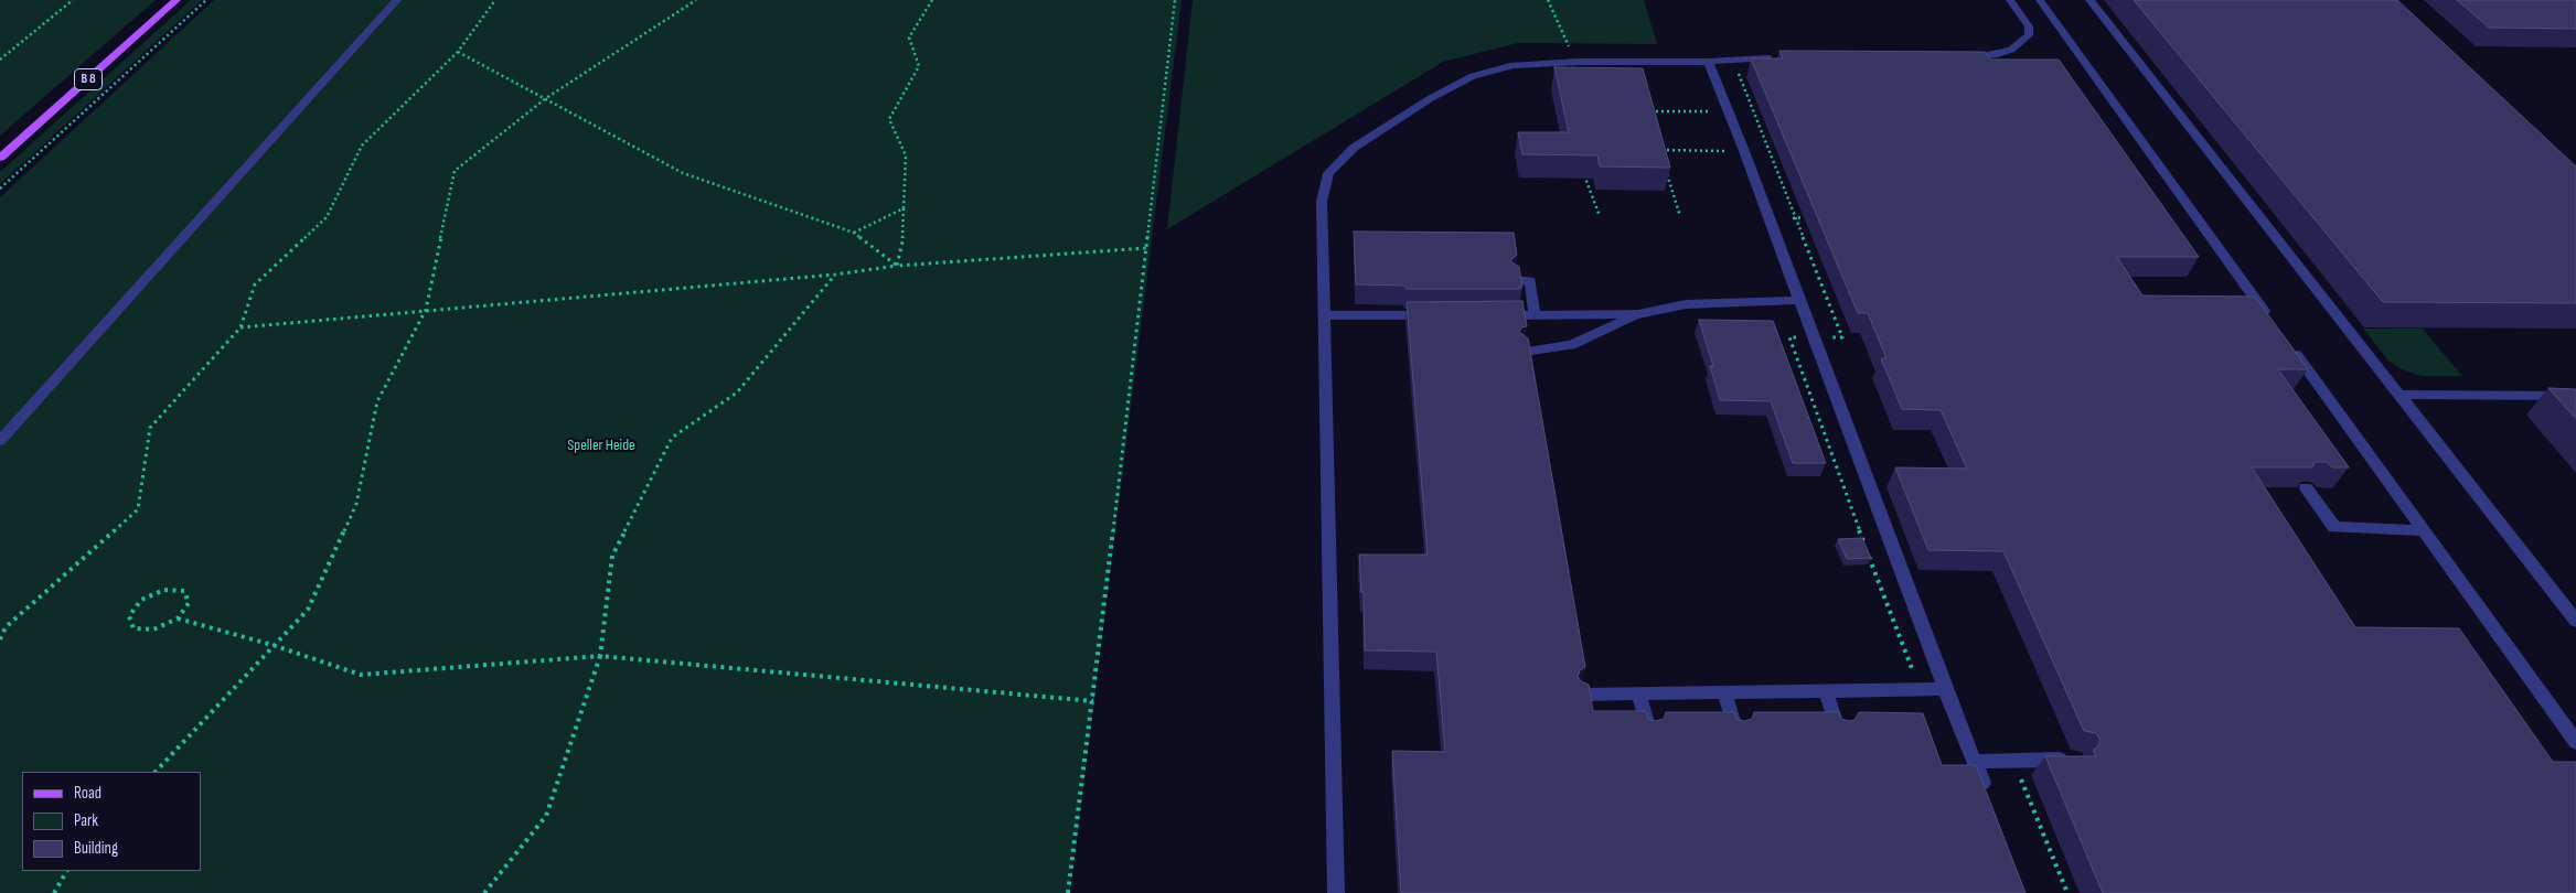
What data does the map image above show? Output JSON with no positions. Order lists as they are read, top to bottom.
{
  "streets": {
    "main road": ["B 8"]
  },
  "parks": ["Speller Heide"],
  "legend": ["Road", "Park", "Building"]
}
